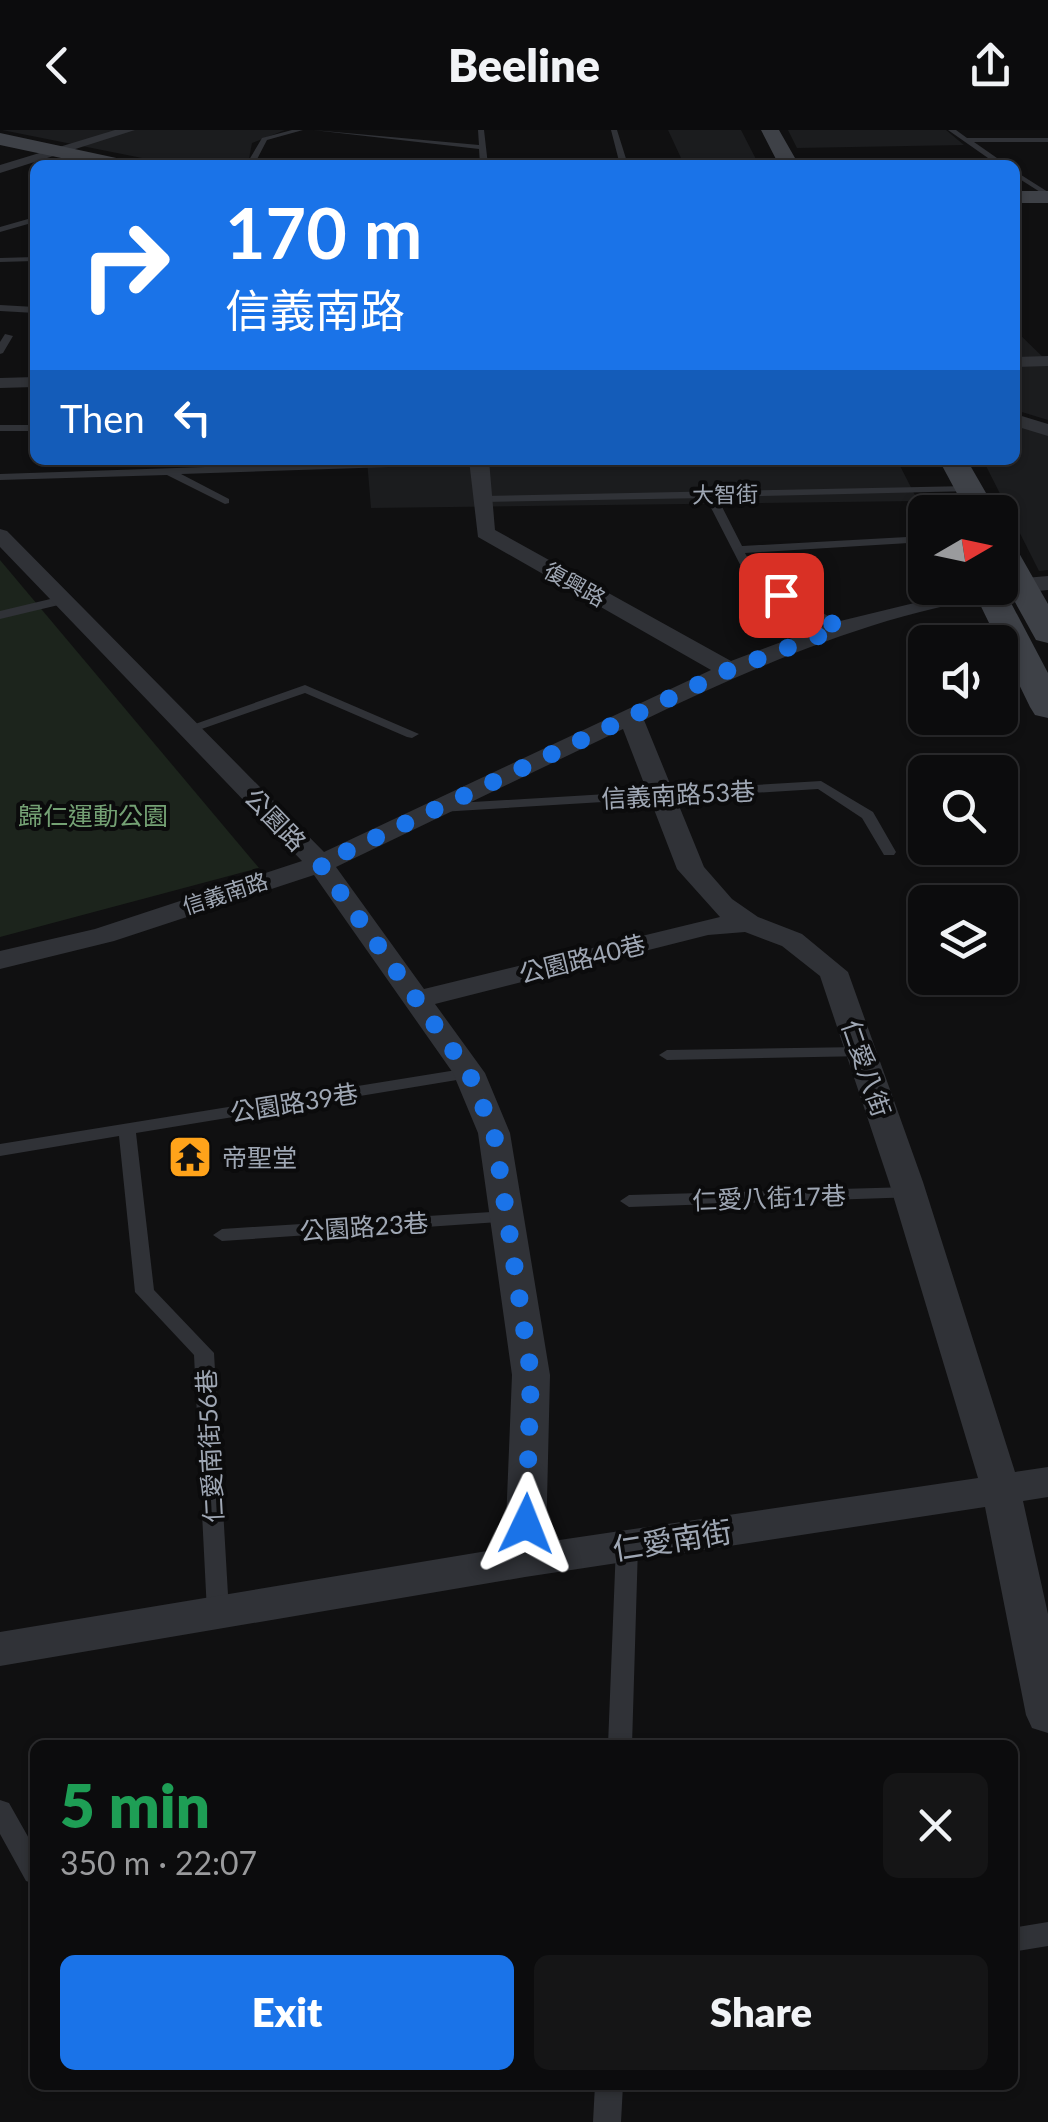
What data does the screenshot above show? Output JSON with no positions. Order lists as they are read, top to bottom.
{
  "streets": {
    "street": [
      "復興路",
      "公園路",
      "信義南路",
      "公園路40巷",
      "仁愛八街",
      "仁愛南街"
    ],
    "lane": [
      "大智街",
      "信義南路53巷",
      "公園路39巷",
      "仁愛八街17巷",
      "公園路23巷",
      "仁愛南街56巷"
    ]
  },
  "crossings": [
    ["大智街", "復興路"],
    ["復興路", "信義南路"],
    ["信義南路53巷", "信義南路"],
    ["信義南路53巷", "仁愛八街"],
    ["公園路", "信義南路"],
    ["公園路", "公園路40巷"],
    ["公園路", "公園路39巷"],
    ["公園路", "公園路23巷"],
    ["公園路", "仁愛南街"],
    ["信義南路", "仁愛八街"],
    ["公園路40巷", "仁愛八街"],
    ["仁愛八街", "仁愛八街17巷"],
    ["仁愛八街", "仁愛南街"],
    ["公園路39巷", "仁愛南街56巷"],
    ["仁愛南街56巷", "仁愛南街"]
  ],
  "parks": ["歸仁運動公園"],
  "places": {
    "temple": ["帝聖堂"]
  },
  "north": "right",
  "page": {
    "header": "Beeline",
    "turn": ["170 m", "信義南路"],
    "then": "Then",
    "heading": ["5 min", "350 m · 22:07"],
    "buttons": ["Exit", "Share"]
  }
}
